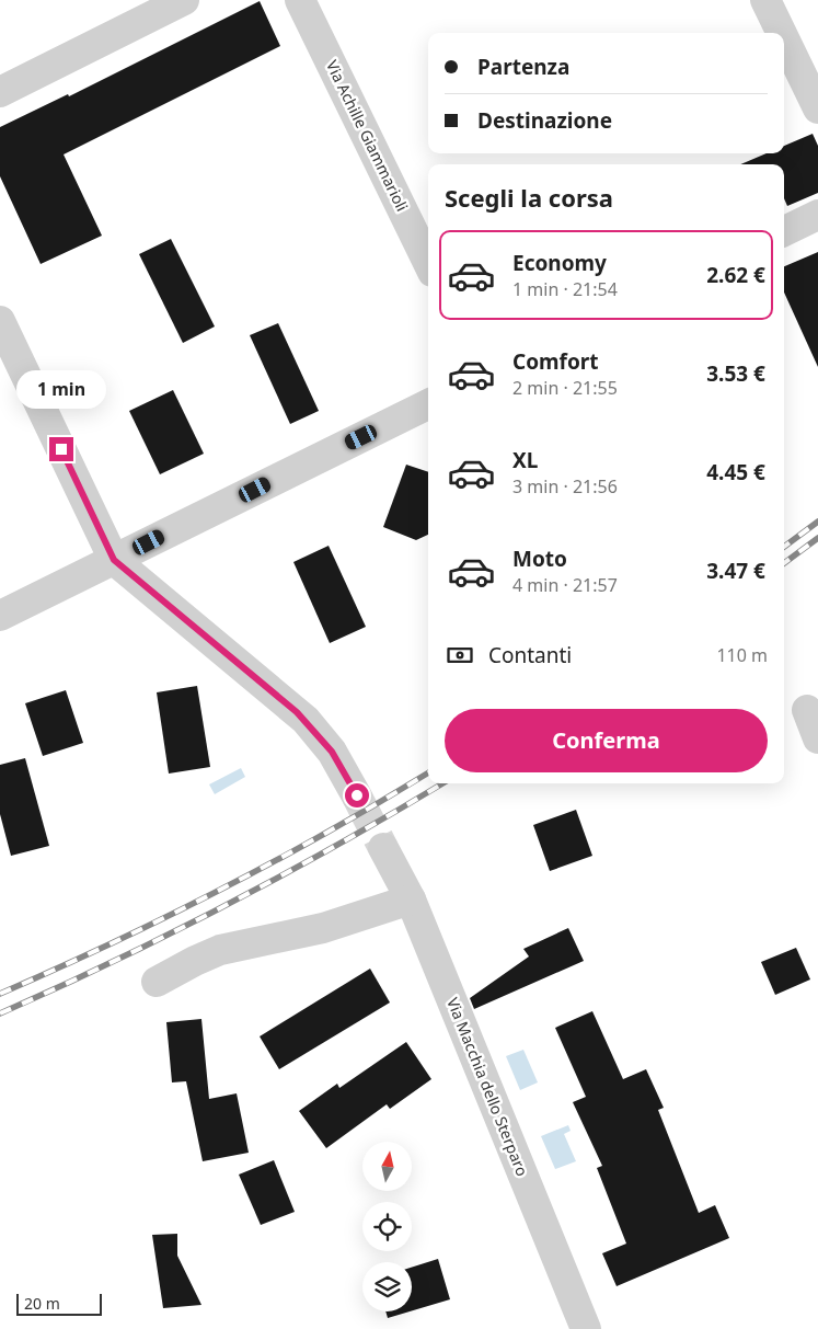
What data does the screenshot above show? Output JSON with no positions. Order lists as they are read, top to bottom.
{
  "streets": {
    "street": ["Via Achille Giammarioli", "Via Macchia dello Sterparo"]
  },
  "scale_bar": "20 m",
  "north": "top",
  "page": {
    "banner": ["Partenza", "Destinazione"],
    "heading": "Scegli la corsa",
    "list": [
      {
        "name": "Economy",
        "note": "1 min · 21:54",
        "value": "2.62 €"
      },
      {
        "name": "Comfort",
        "note": "2 min · 21:55",
        "value": "3.53 €"
      },
      {
        "name": "XL",
        "note": "3 min · 21:56",
        "value": "4.45 €"
      },
      {
        "name": "Moto",
        "note": "4 min · 21:57",
        "value": "3.47 €"
      }
    ],
    "bubble": "1 min",
    "pay": ["Contanti", "110 m"],
    "buttons": "Conferma",
    "scale": "20 m"
  }
}
